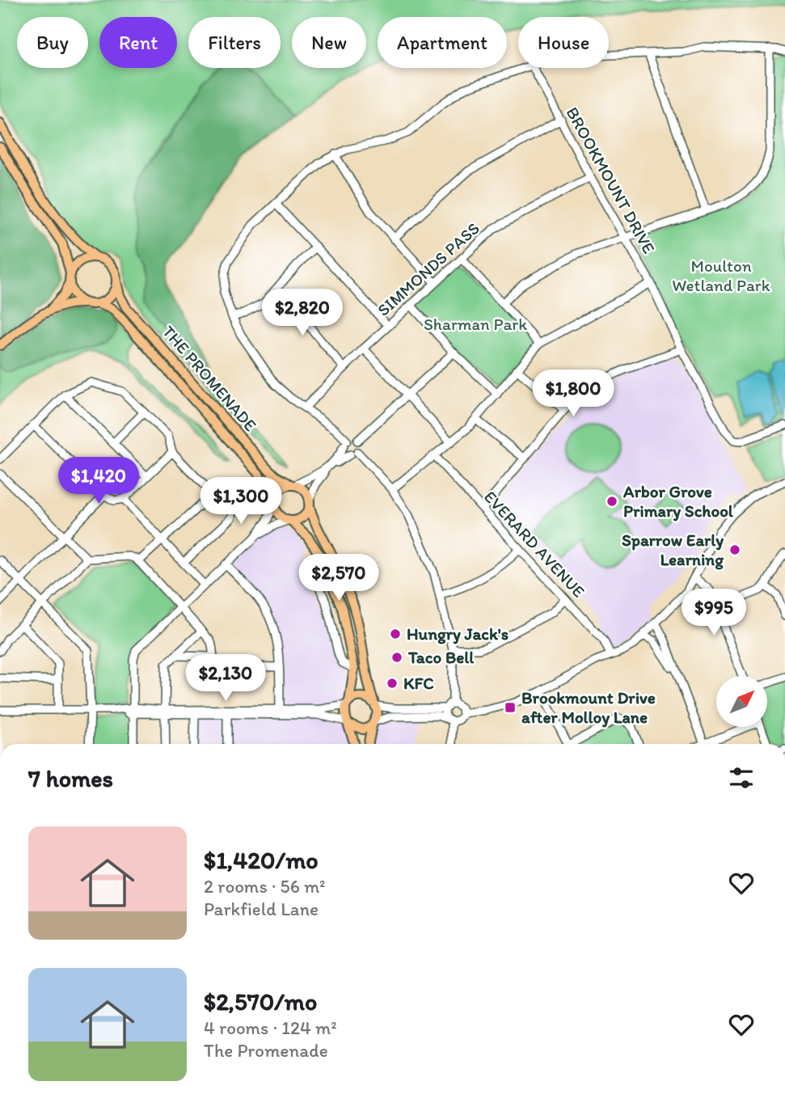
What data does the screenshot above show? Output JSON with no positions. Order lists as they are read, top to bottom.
{
  "streets": {
    "main road": ["THE PROMENADE"],
    "street": ["BROOKMOUNT DRIVE", "SIMMONDS PASS", "EVERARD AVENUE"]
  },
  "crossings": [
    ["BROOKMOUNT DRIVE", "SIMMONDS PASS"]
  ],
  "parks": ["Moulton Wetland Park", "Sharman Park"],
  "places": {
    "other": [
      "Arbor Grove Primary School",
      "Sparrow Early Learning",
      "Hungry Jack's",
      "Taco Bell",
      "KFC"
    ],
    "transit": ["Brookmount Drive after Molloy Lane"]
  },
  "north": "top right",
  "page": {
    "chip": [
      "Buy",
      "Rent",
      "Filters",
      "New",
      "Apartment",
      "House"
    ],
    "price": [
      "$2,820",
      "$1,800",
      "$1,420",
      "$1,300",
      "$2,570",
      "$995",
      "$2,130"
    ],
    "heading": "7 homes",
    "list": [
      {
        "name": "$1,420/mo",
        "note": "2 rooms · 56 m² · Parkfield Lane"
      },
      {
        "name": "$2,570/mo",
        "note": "4 rooms · 124 m² · The Promenade"
      }
    ]
  }
}
